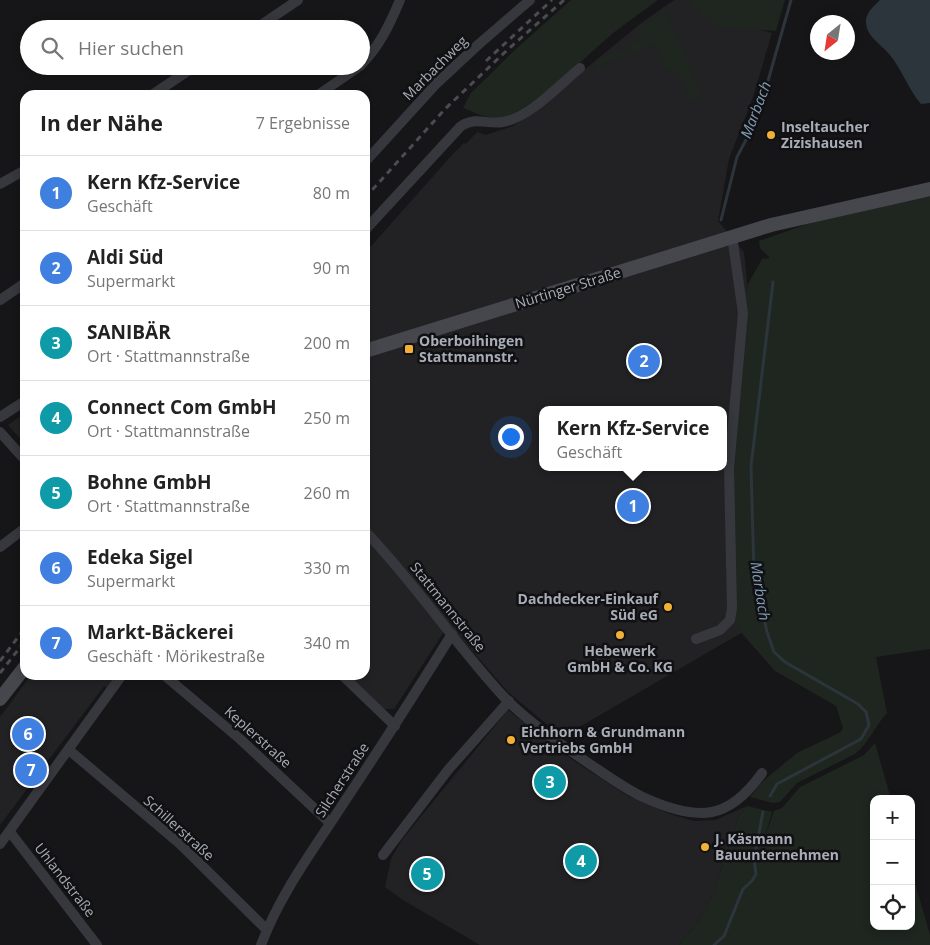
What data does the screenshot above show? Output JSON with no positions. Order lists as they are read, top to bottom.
{
  "streets": {
    "main road": ["Nürtinger Straße"],
    "street": [
      "Marbachweg",
      "Stattmannstraße",
      "Keplerstraße",
      "Silcherstraße",
      "Schillerstraße",
      "Uhlandstraße"
    ]
  },
  "crossings": [
    ["Stattmannstraße", "Silcherstraße"],
    ["Keplerstraße", "Silcherstraße"],
    ["Silcherstraße", "Schillerstraße"]
  ],
  "water": ["Marbach"],
  "places": {
    "other": [
      "Inseltaucher Zizishausen",
      "Dachdecker-Einkauf Süd eG",
      "Hebewerk GmbH & Co. KG",
      "Eichhorn & Grundmann Vertriebs GmbH",
      "J. Käsmann Bauunternehmen"
    ],
    "transit": ["Oberboihingen Stattmannstr."]
  },
  "north": "bottom left",
  "page": {
    "search": "Hier suchen",
    "heading": ["In der Nähe", "7 Ergebnisse"],
    "list": [
      {
        "mark": "1",
        "name": "Kern Kfz-Service",
        "note": "Geschäft",
        "value": "80 m"
      },
      {
        "mark": "2",
        "name": "Aldi Süd",
        "note": "Supermarkt",
        "value": "90 m"
      },
      {
        "mark": "3",
        "name": "SANIBÄR",
        "note": "Ort · Stattmannstraße",
        "value": "200 m"
      },
      {
        "mark": "4",
        "name": "Connect Com GmbH",
        "note": "Ort · Stattmannstraße",
        "value": "250 m"
      },
      {
        "mark": "5",
        "name": "Bohne GmbH",
        "note": "Ort · Stattmannstraße",
        "value": "260 m"
      },
      {
        "mark": "6",
        "name": "Edeka Sigel",
        "note": "Supermarkt",
        "value": "330 m"
      },
      {
        "mark": "7",
        "name": "Markt-Bäckerei",
        "note": "Geschäft · Mörikestraße",
        "value": "340 m"
      }
    ],
    "pins": [
      "2",
      "1",
      "6",
      "7",
      "3",
      "4",
      "5"
    ],
    "popup": ["Kern Kfz-Service", "Geschäft"],
    "map_buttons": ["+", "−"]
  }
}
